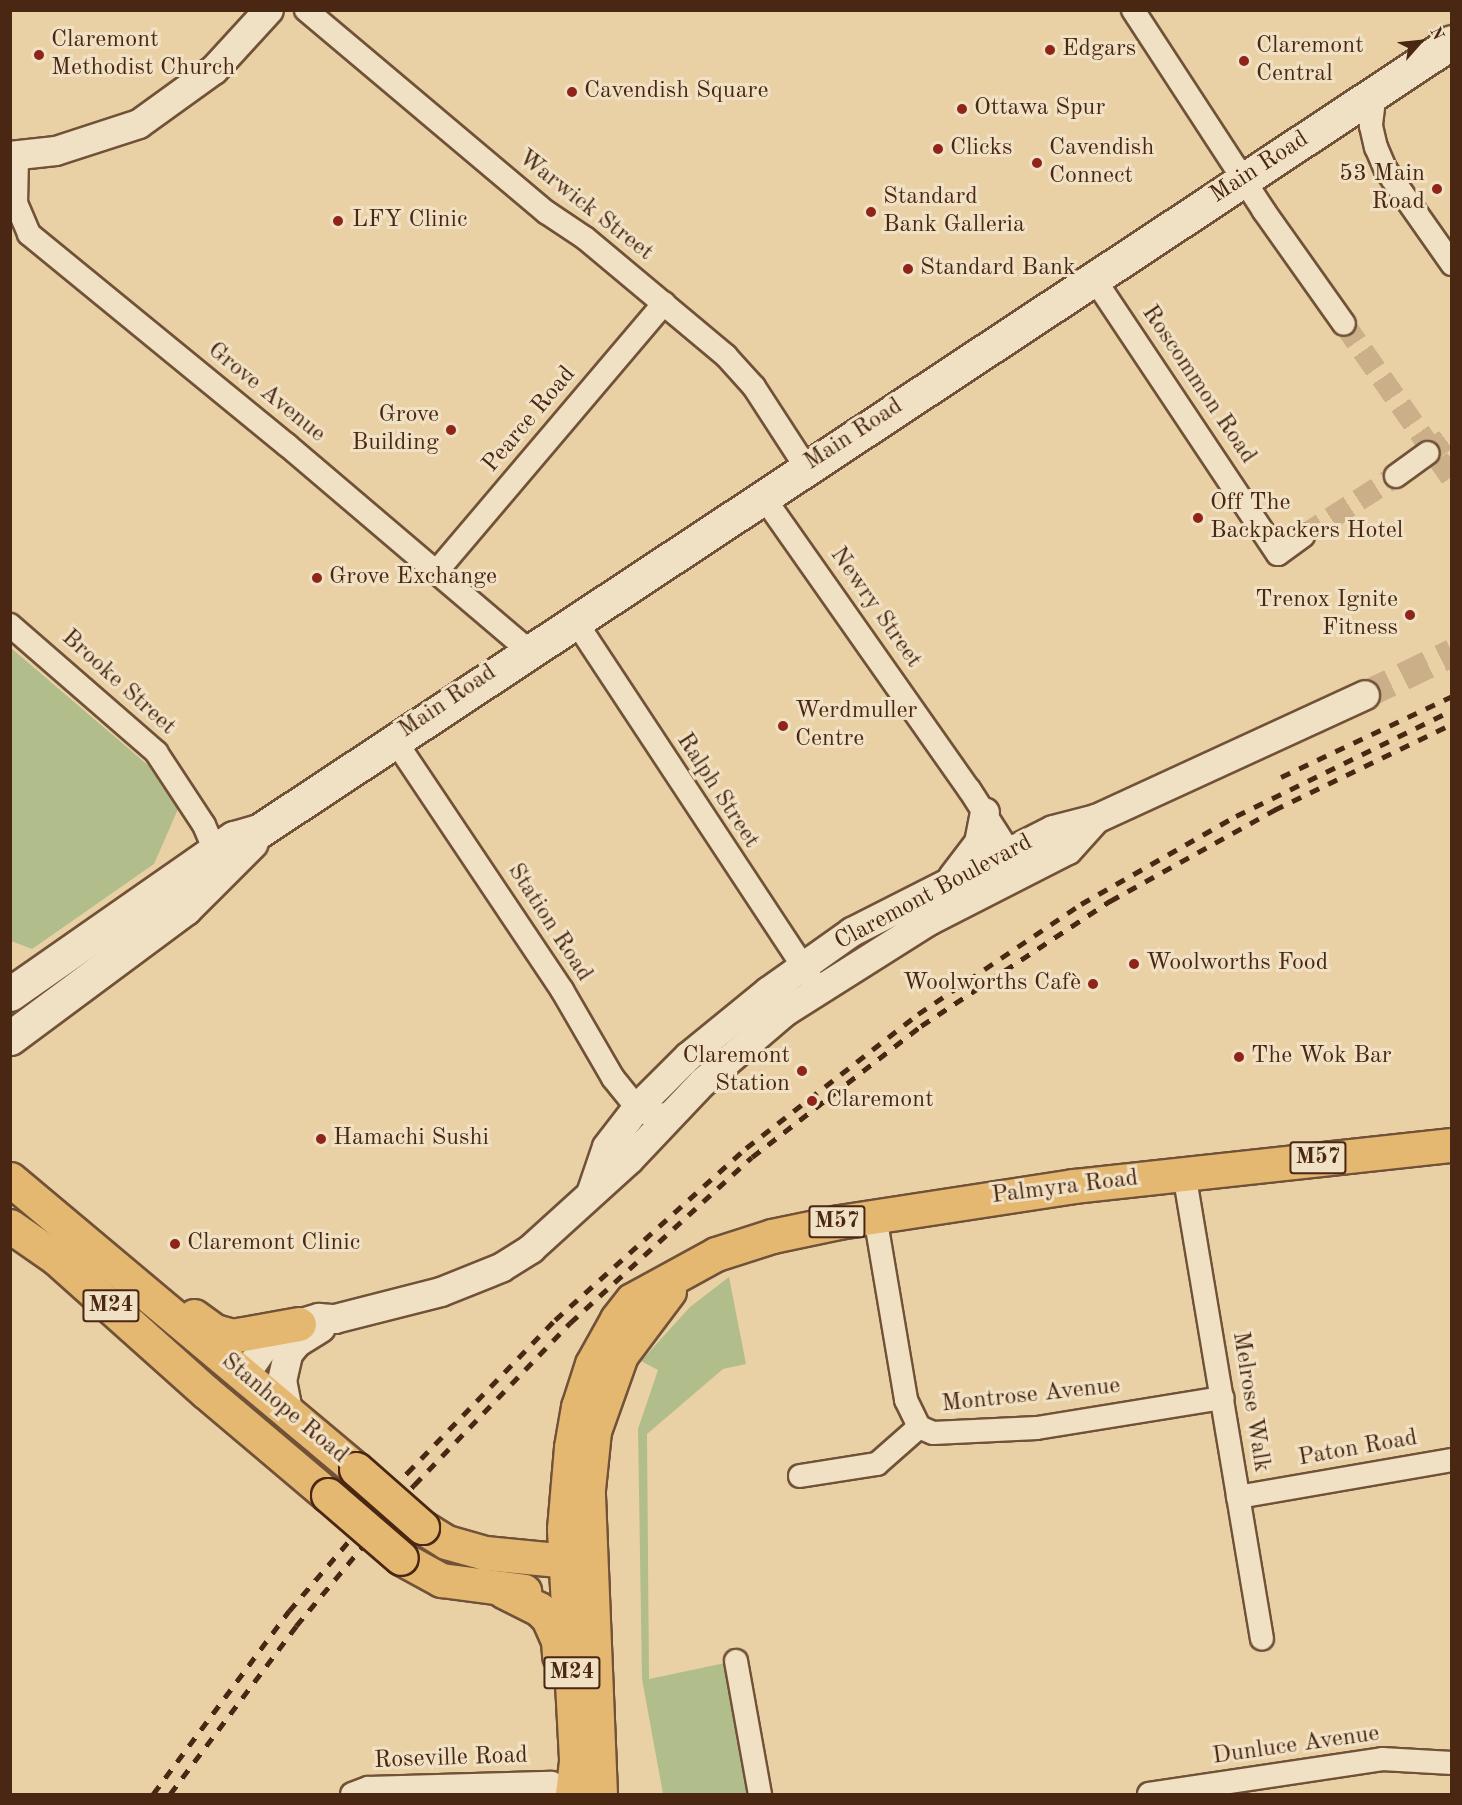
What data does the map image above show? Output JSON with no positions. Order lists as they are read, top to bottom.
{
  "streets": {
    "main road": [
      "Main Road",
      "M57",
      "Palmyra Road",
      "M24",
      "Stanhope Road"
    ],
    "street": [
      "Warwick Street",
      "Roscommon Road",
      "Grove Avenue",
      "Pearce Road",
      "Newry Street",
      "Brooke Street",
      "Ralph Street",
      "Claremont Boulevard",
      "Station Road",
      "Montrose Avenue",
      "Melrose Walk",
      "Paton Road",
      "Dunluce Avenue",
      "Roseville Road"
    ]
  },
  "crossings": [
    ["Main Road", "Warwick Street"],
    ["Main Road", "Roscommon Road"],
    ["Main Road", "Grove Avenue"],
    ["Main Road", "Newry Street"],
    ["Main Road", "Brooke Street"],
    ["Main Road", "Ralph Street"],
    ["Main Road", "Station Road"],
    ["Warwick Street", "Pearce Road"],
    ["Grove Avenue", "Pearce Road"],
    ["Newry Street", "Claremont Boulevard"],
    ["Ralph Street", "Claremont Boulevard"],
    ["Claremont Boulevard", "Station Road"],
    ["Claremont Boulevard", "Stanhope Road"],
    ["Palmyra Road", "M24"],
    ["Palmyra Road", "Montrose Avenue"],
    ["Palmyra Road", "Melrose Walk"],
    ["Palmyra Road", "Stanhope Road"],
    ["M24", "Stanhope Road"],
    ["M24", "Roseville Road"],
    ["Montrose Avenue", "Melrose Walk"],
    ["Melrose Walk", "Paton Road"]
  ],
  "places": [
    "Edgars",
    "Claremont Methodist Church",
    "Claremont Central",
    "Cavendish Square",
    "Ottawa Spur",
    "Clicks",
    "Cavendish Connect",
    "53 Main Road",
    "Standard Bank Galleria",
    "LFY Clinic",
    "Standard Bank",
    "Grove Building",
    "Off The Backpackers Hotel",
    "Grove Exchange",
    "Trenox Ignite Fitness",
    "Werdmuller Centre",
    "Woolworths Food",
    "Woolworths Cafè",
    "The Wok Bar",
    "Claremont Station",
    "Claremont",
    "Hamachi Sushi",
    "Claremont Clinic"
  ],
  "north": "top right"
}
